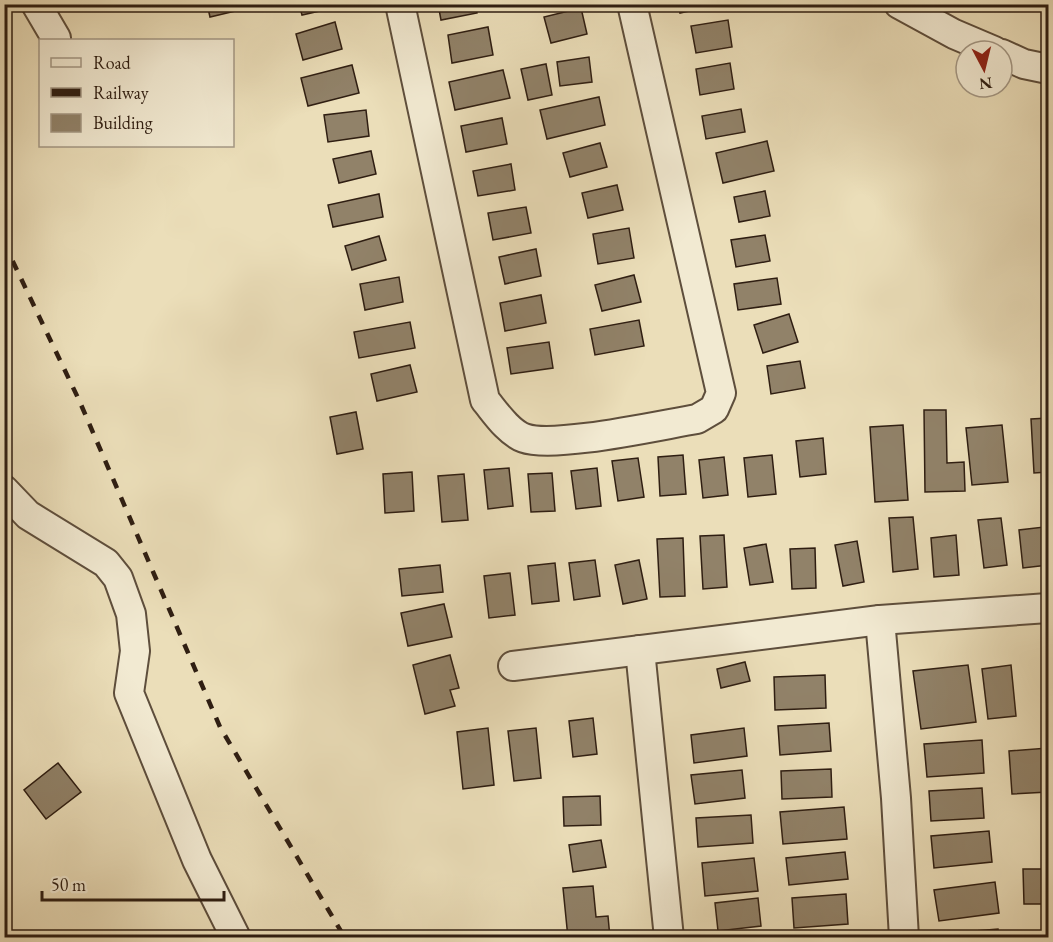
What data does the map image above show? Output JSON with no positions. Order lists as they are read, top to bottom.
{
  "legend": ["Road", "Railway", "Building"],
  "scale_bar": "50 m",
  "north": "bottom"
}
